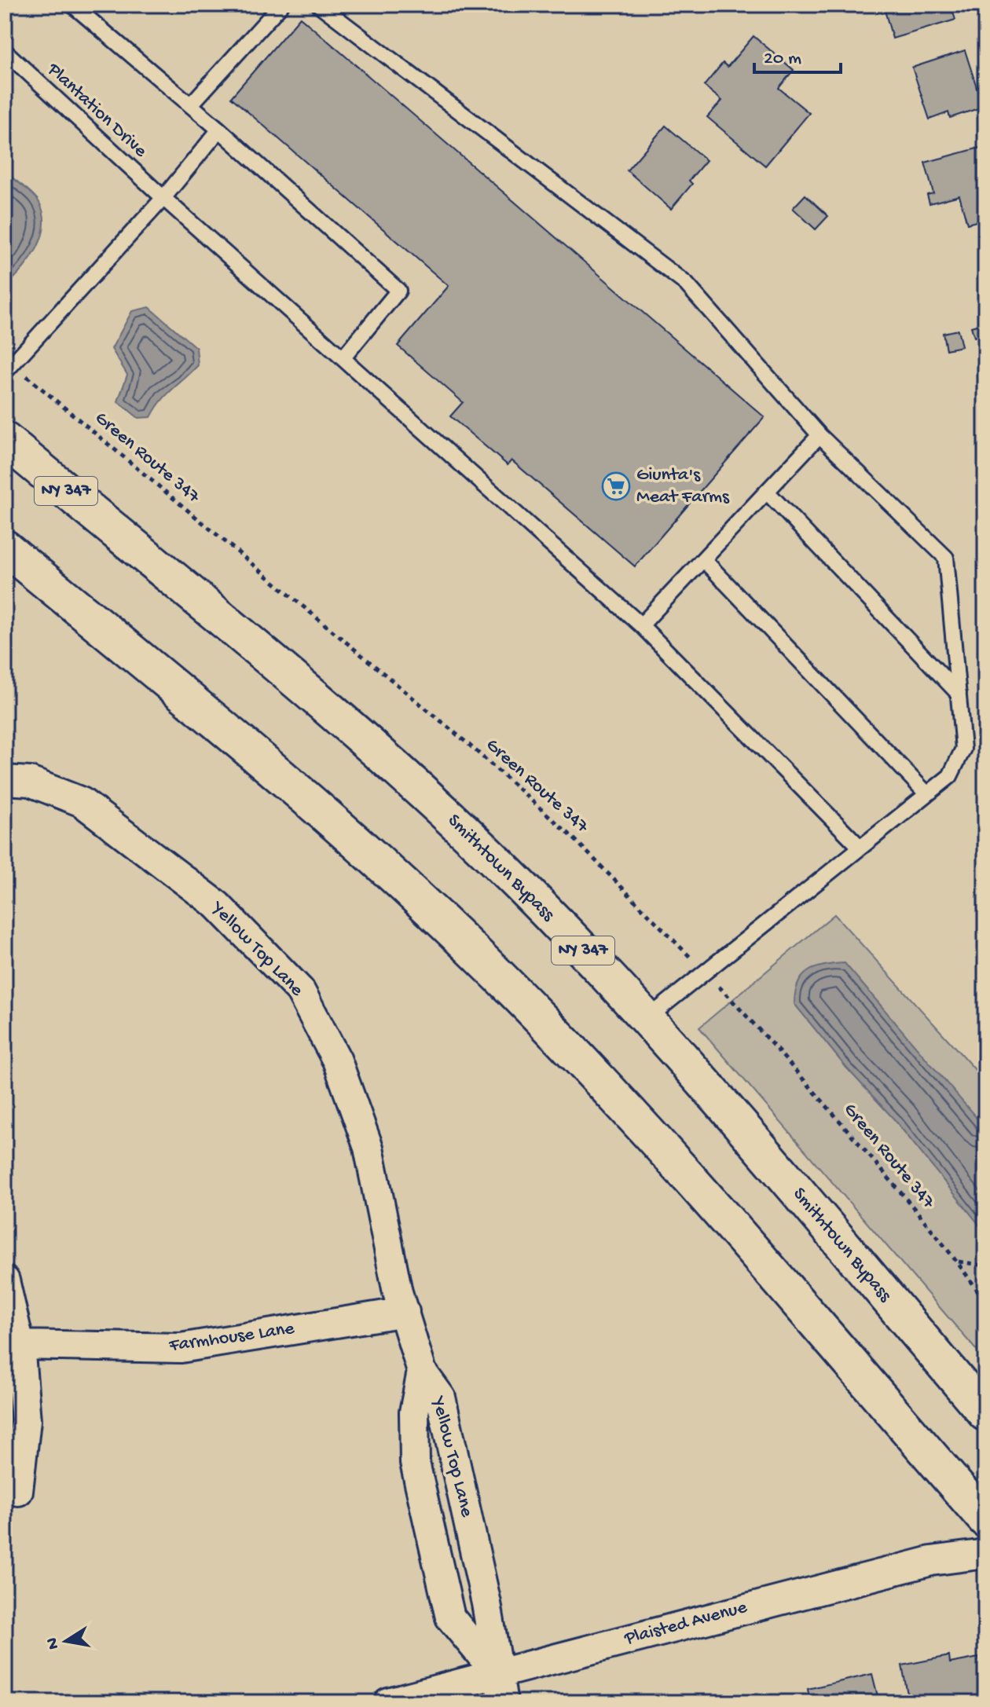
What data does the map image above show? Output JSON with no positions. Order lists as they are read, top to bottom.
{
  "streets": {
    "highway": ["NY 347", "Smithtown Bypass"],
    "street": ["Yellow Top Lane", "Farmhouse Lane", "Plaisted Avenue"],
    "lane": ["Plantation Drive"],
    "path": ["Green Route 347"]
  },
  "crossings": [
    ["Yellow Top Lane", "Farmhouse Lane"],
    ["Yellow Top Lane", "Plaisted Avenue"]
  ],
  "places": {
    "supermarket": ["Giunta's Meat Farms"]
  },
  "scale_bar": "20 m",
  "north": "left"
}
